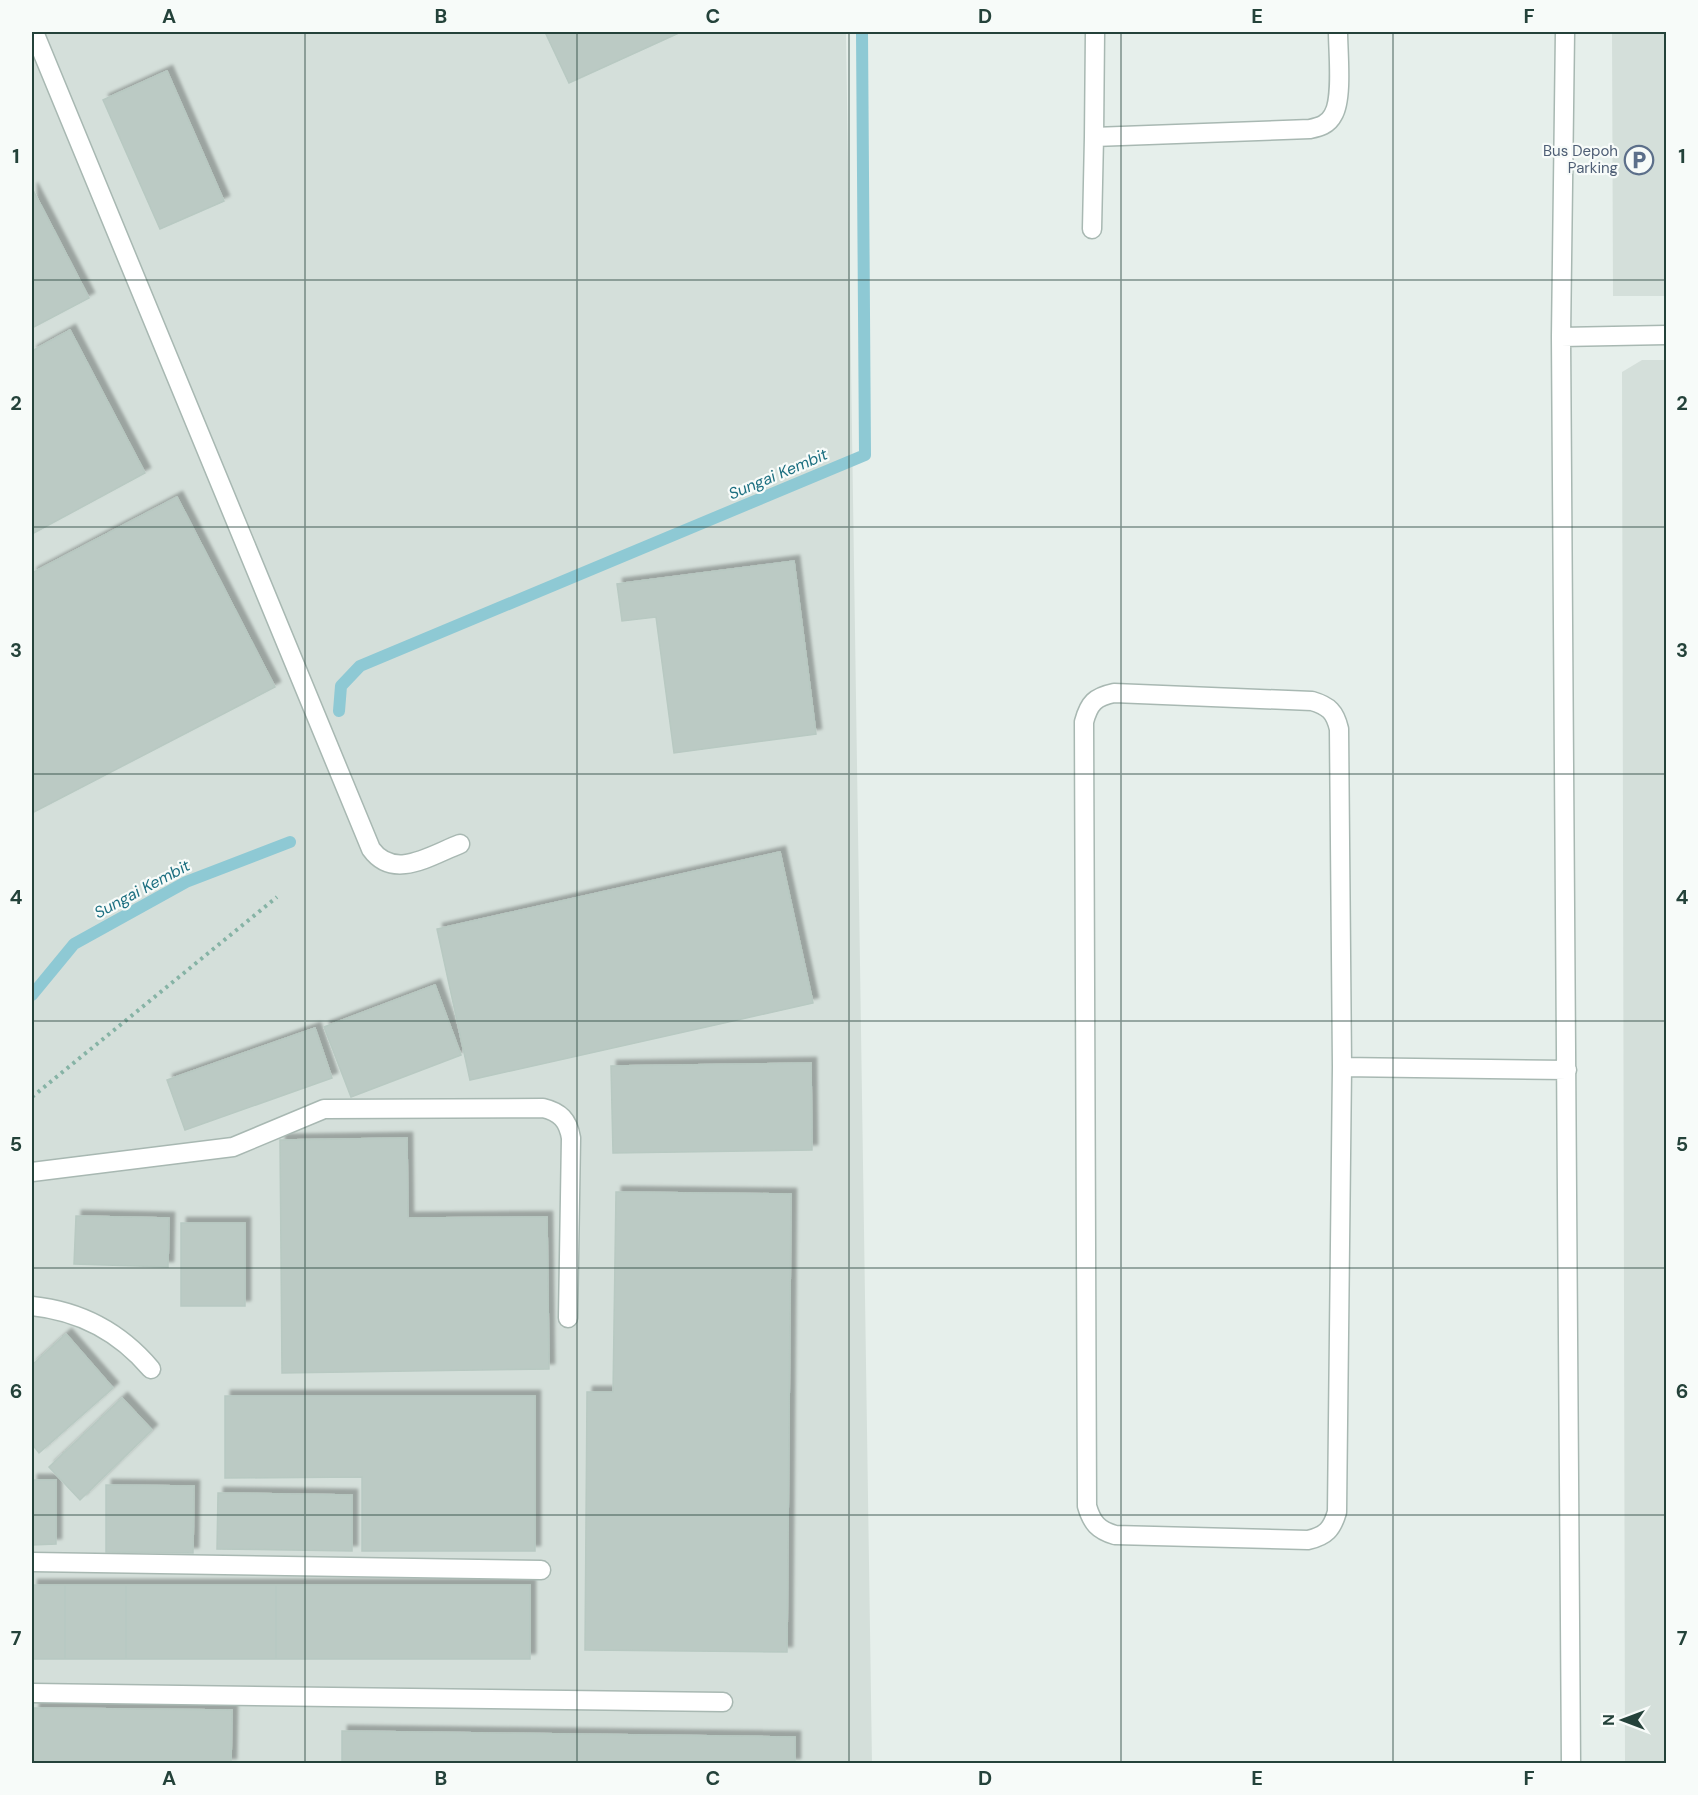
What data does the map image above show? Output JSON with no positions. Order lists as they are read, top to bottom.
{
  "water": ["Sungai Kembit"],
  "places": {
    "parking": ["Bus Depoh Parking"]
  },
  "north": "left",
  "grid": {
    "columns": [
      "A",
      "B",
      "C",
      "D",
      "E",
      "F"
    ],
    "rows": [
      "1",
      "2",
      "3",
      "4",
      "5",
      "6",
      "7"
    ]
  }
}
